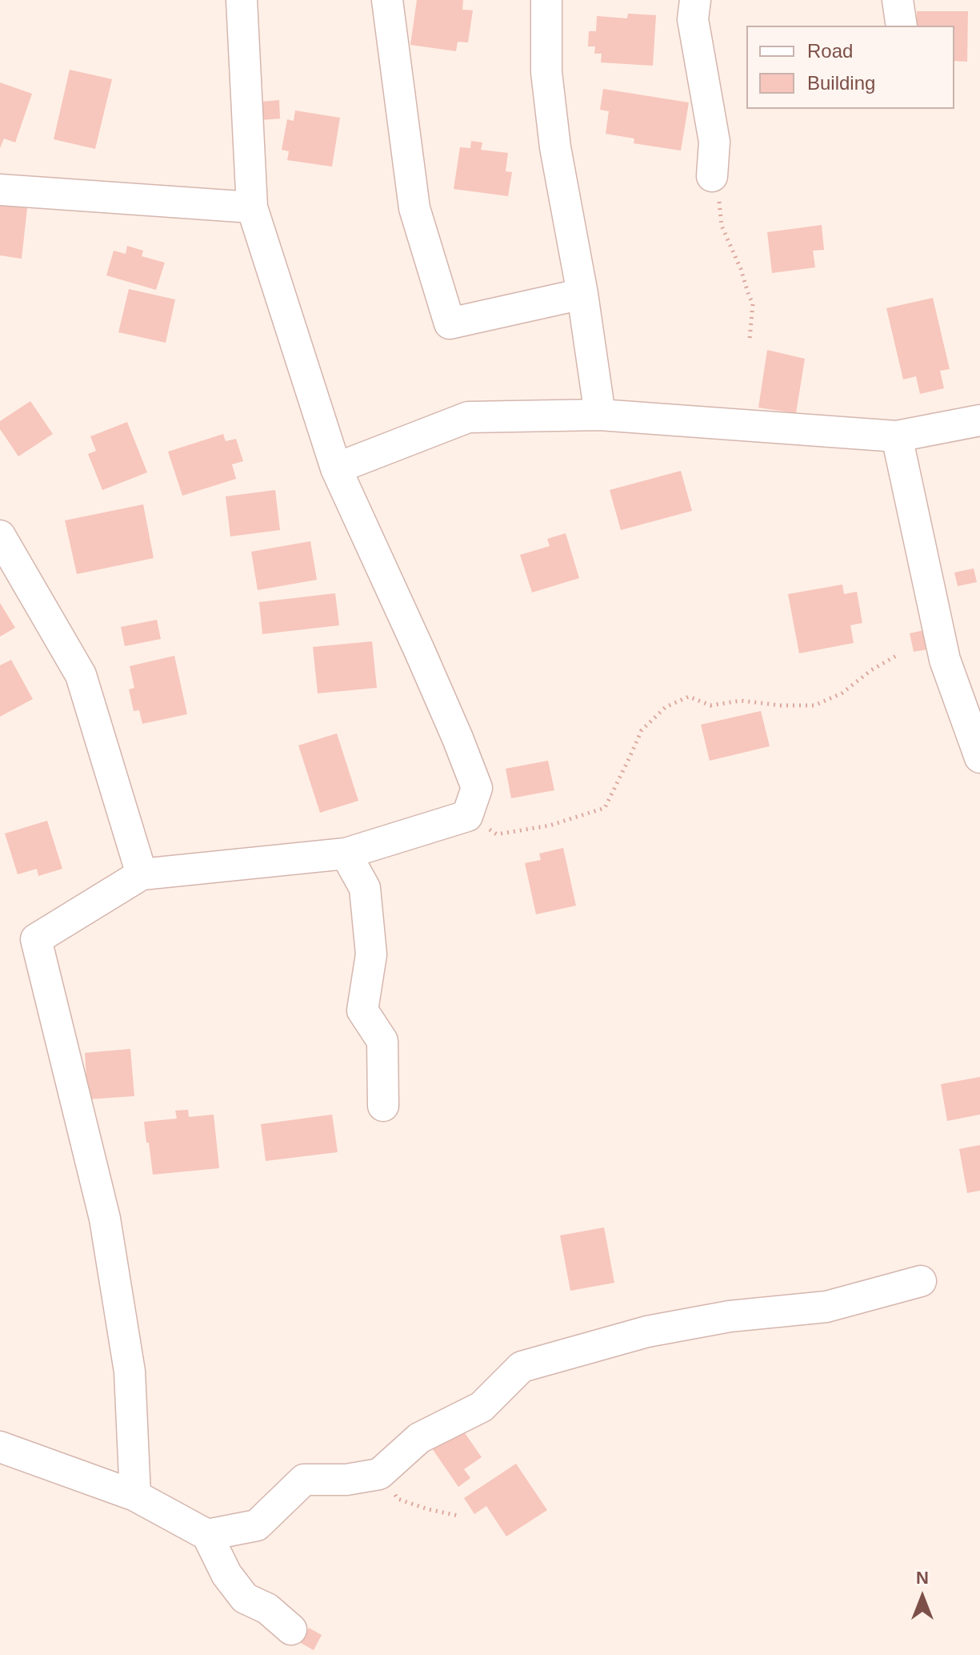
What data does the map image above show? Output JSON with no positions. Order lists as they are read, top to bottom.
{
  "legend": ["Road", "Building"],
  "north": "top"
}
